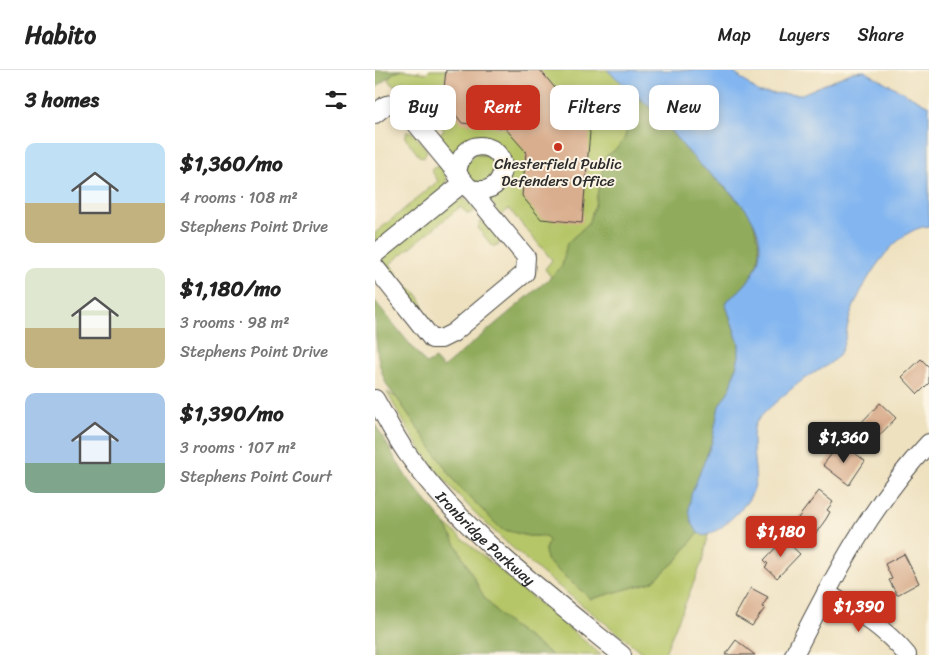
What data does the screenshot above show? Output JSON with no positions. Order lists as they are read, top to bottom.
{
  "streets": {
    "street": ["Ironbridge Parkway"]
  },
  "places": ["Chesterfield Public Defenders Office"],
  "page": {
    "header": "Habito",
    "nav": ["Map", "Layers", "Share"],
    "heading": "3 homes",
    "chip": [
      "Buy",
      "Rent",
      "Filters",
      "New"
    ],
    "list": [
      {
        "name": "$1,360/mo",
        "note": "4 rooms · 108 m² · Stephens Point Drive"
      },
      {
        "name": "$1,180/mo",
        "note": "3 rooms · 98 m² · Stephens Point Drive"
      },
      {
        "name": "$1,390/mo",
        "note": "3 rooms · 107 m² · Stephens Point Court"
      }
    ],
    "price": ["$1,360", "$1,180", "$1,390"]
  }
}
